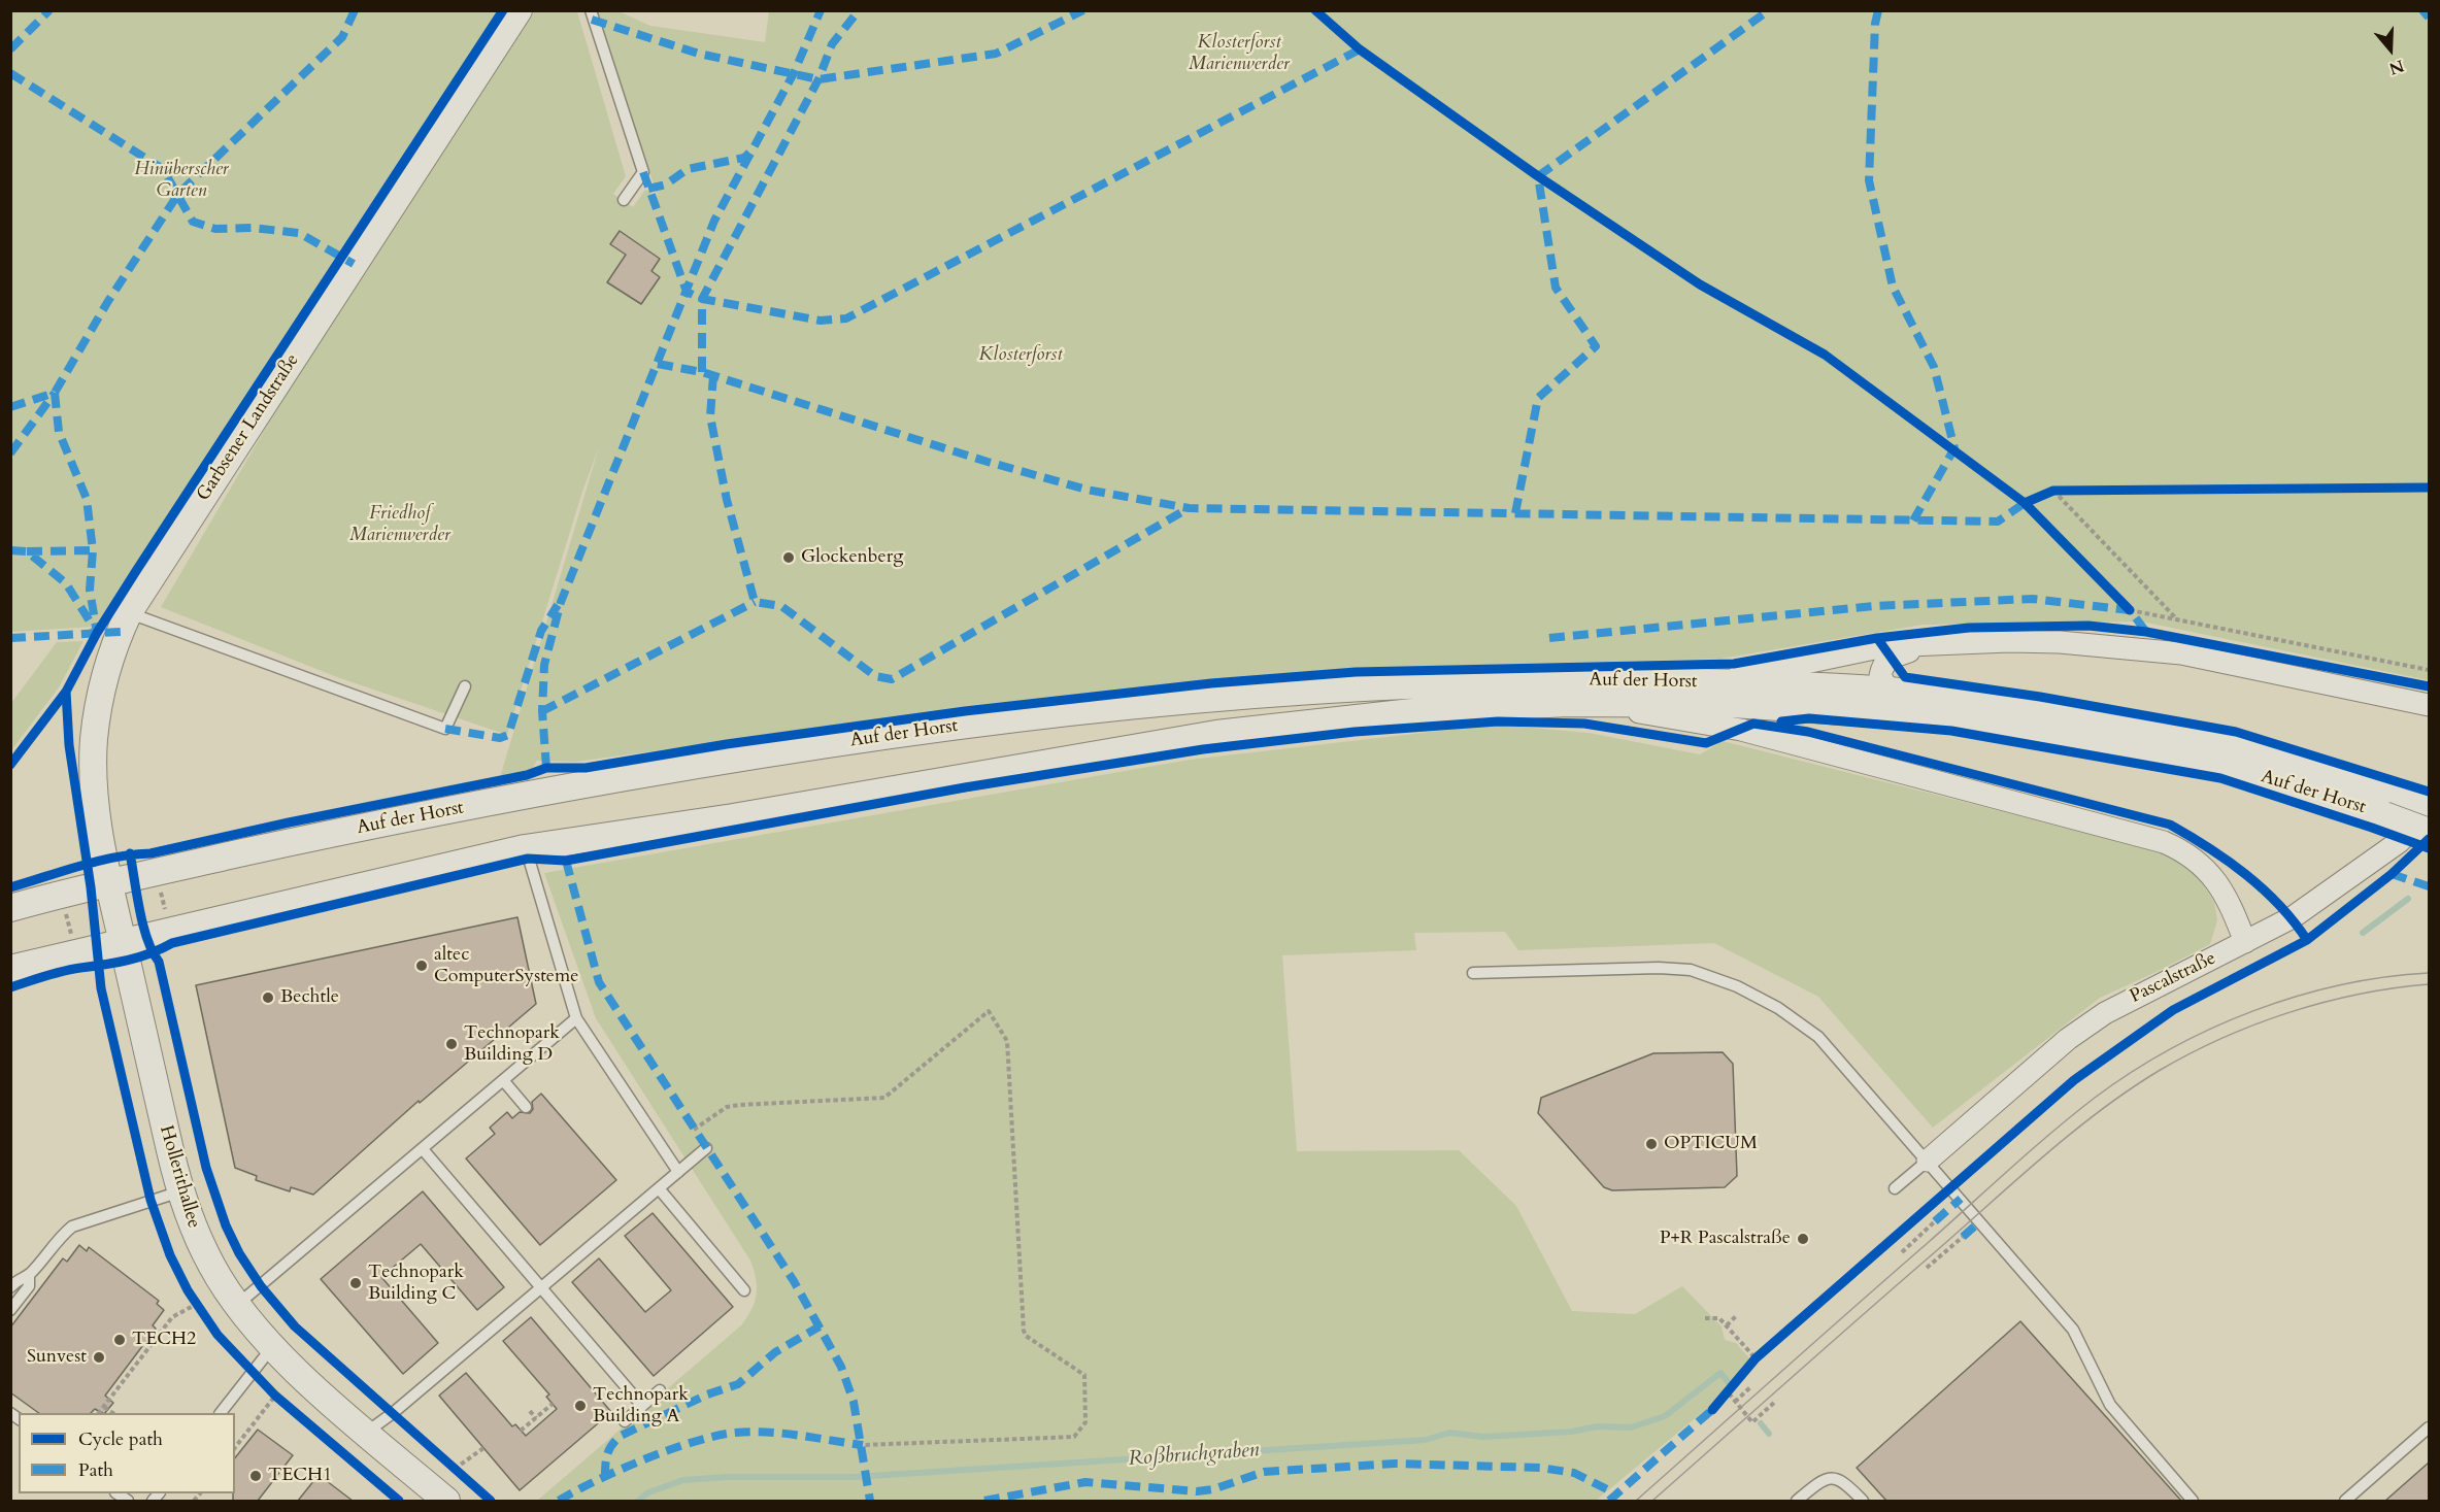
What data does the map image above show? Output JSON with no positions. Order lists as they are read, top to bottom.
{
  "streets": {
    "street": [
      "Garbsener Landstraße",
      "Auf der Horst",
      "Pascalstraße",
      "Hollerithallee"
    ]
  },
  "crossings": [
    ["Garbsener Landstraße", "Auf der Horst"],
    ["Garbsener Landstraße", "Hollerithallee"],
    ["Auf der Horst", "Pascalstraße"],
    ["Auf der Horst", "Hollerithallee"]
  ],
  "water": ["Roßbruchgraben"],
  "parks": [
    "Klosterforst Marienwerder",
    "Hinüberscher Garten",
    "Klosterforst",
    "Friedhof Marienwerder"
  ],
  "places": [
    "Glockenberg",
    "altec ComputerSysteme",
    "Bechtle",
    "Technopark Building D",
    "OPTICUM",
    "P+R Pascalstraße",
    "Technopark Building C",
    "TECH2",
    "Sunvest",
    "Technopark Building A",
    "TECH1"
  ],
  "legend": ["Cycle path", "Path"],
  "north": "bottom"
}
